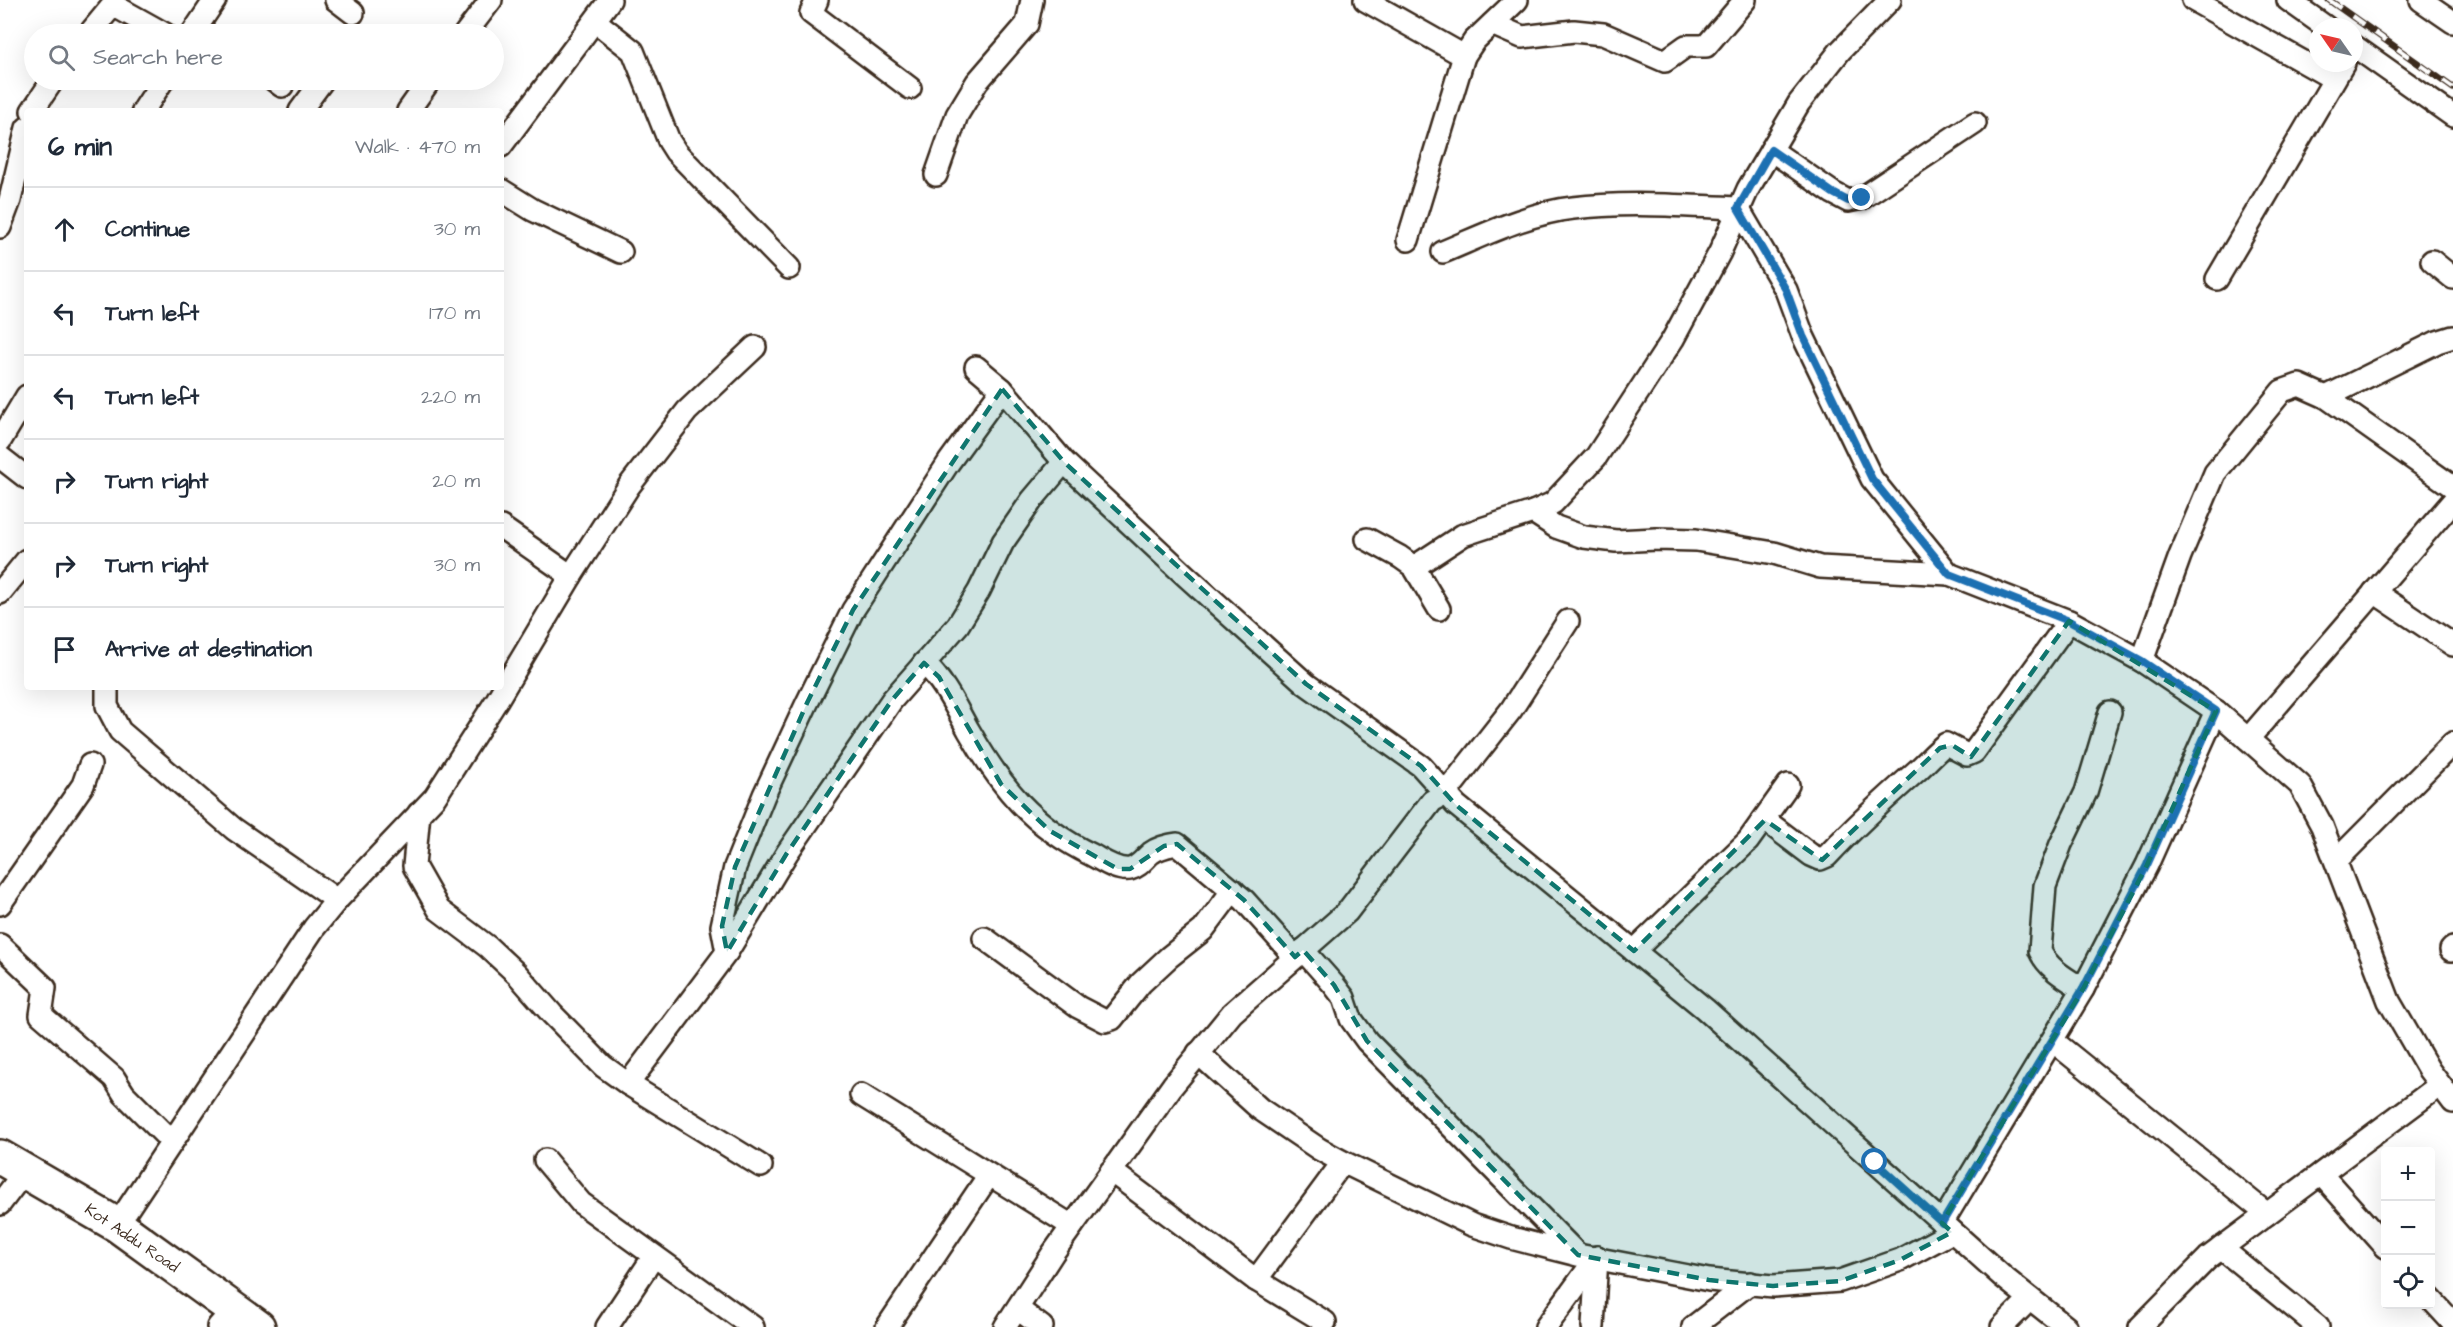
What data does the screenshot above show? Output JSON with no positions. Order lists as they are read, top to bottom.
{
  "streets": {
    "main road": ["Kot Addu Road"]
  },
  "north": "top left",
  "page": {
    "search": "Search here",
    "heading": ["6 min", "Walk · 470 m"],
    "list": [
      ["Continue", "30 m"],
      ["Turn left", "170 m"],
      ["Turn left", "220 m"],
      ["Turn right", "20 m"],
      ["Turn right", "30 m"],
      "Arrive at destination"
    ],
    "map_buttons": ["+", "−"]
  }
}
